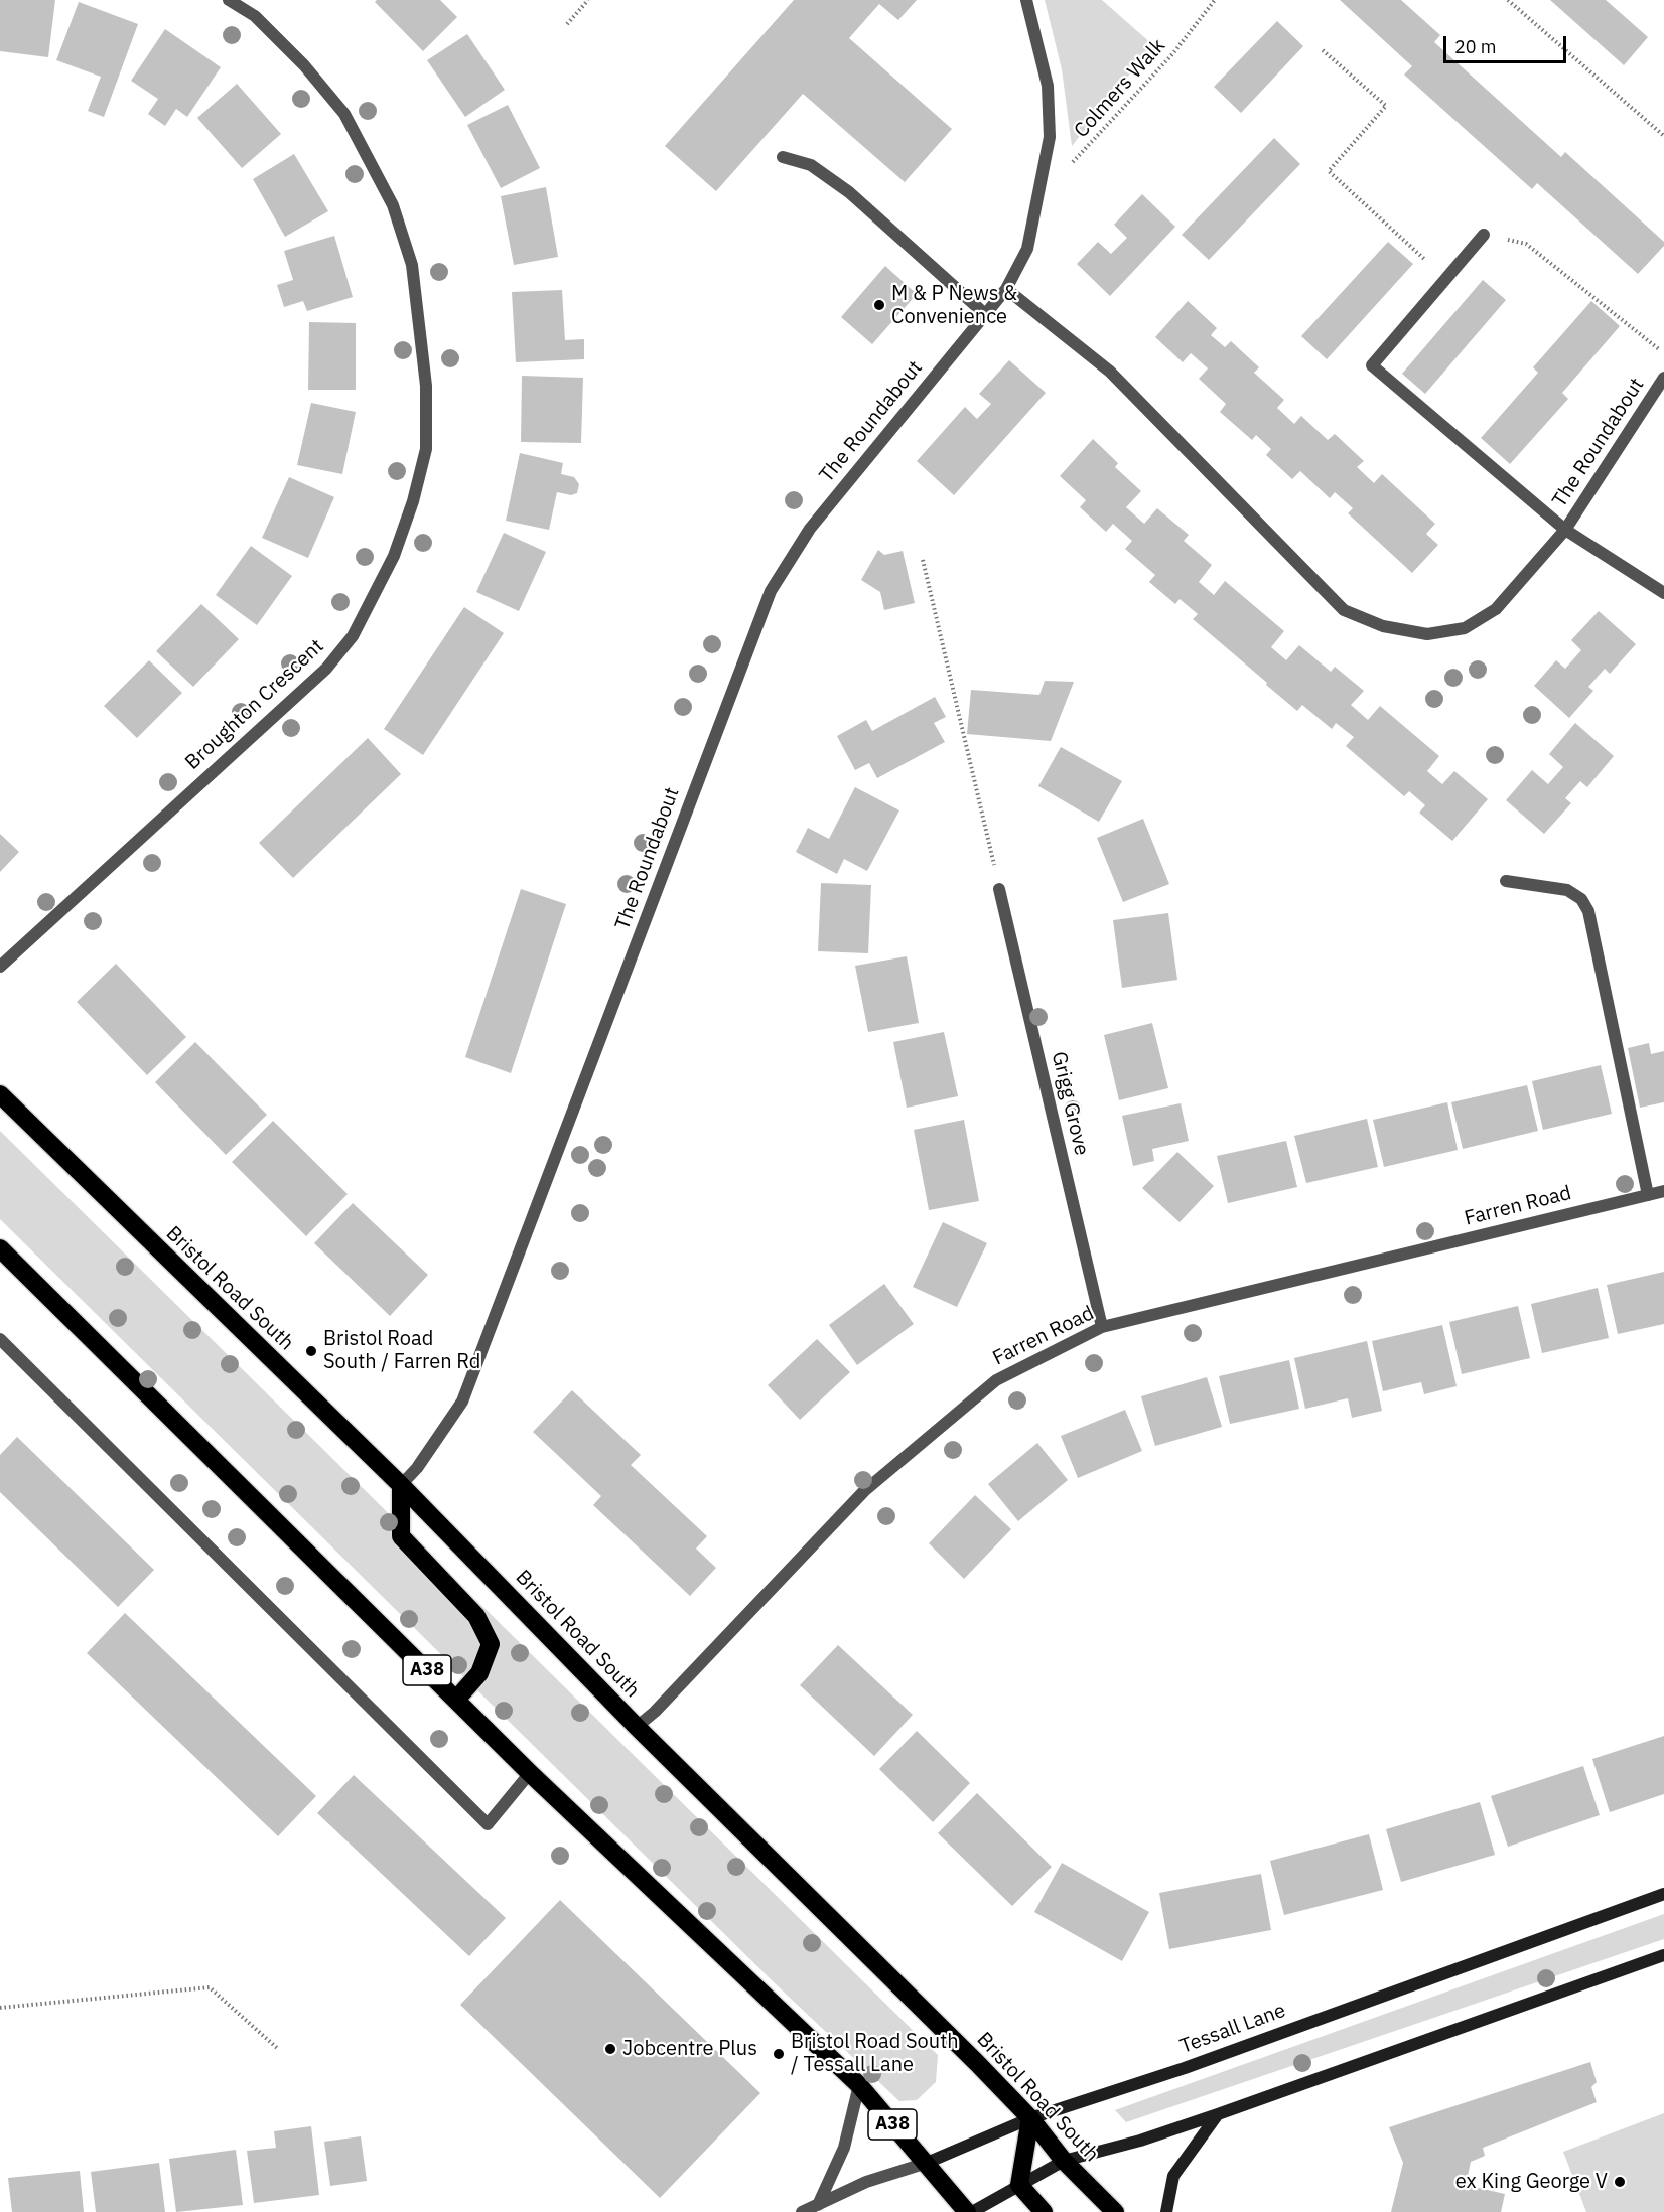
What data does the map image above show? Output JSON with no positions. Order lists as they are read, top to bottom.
{
  "streets": {
    "highway": ["Bristol Road South", "A38"],
    "street": [
      "The Roundabout",
      "Broughton Crescent",
      "Grigg Grove",
      "Farren Road",
      "Tessall Lane"
    ],
    "path": ["Colmers Walk"]
  },
  "crossings": [
    ["Colmers Walk", "The Roundabout"],
    ["The Roundabout", "Bristol Road South"],
    ["Grigg Grove", "Farren Road"],
    ["Farren Road", "Bristol Road South"],
    ["Bristol Road South", "Tessall Lane"],
    ["A38", "Tessall Lane"]
  ],
  "places": [
    "M & P News & Convenience",
    "Bristol Road South / Farren Rd",
    "Jobcentre Plus",
    "Bristol Road South / Tessall Lane",
    "ex King George V"
  ],
  "scale_bar": "20 m"
}
